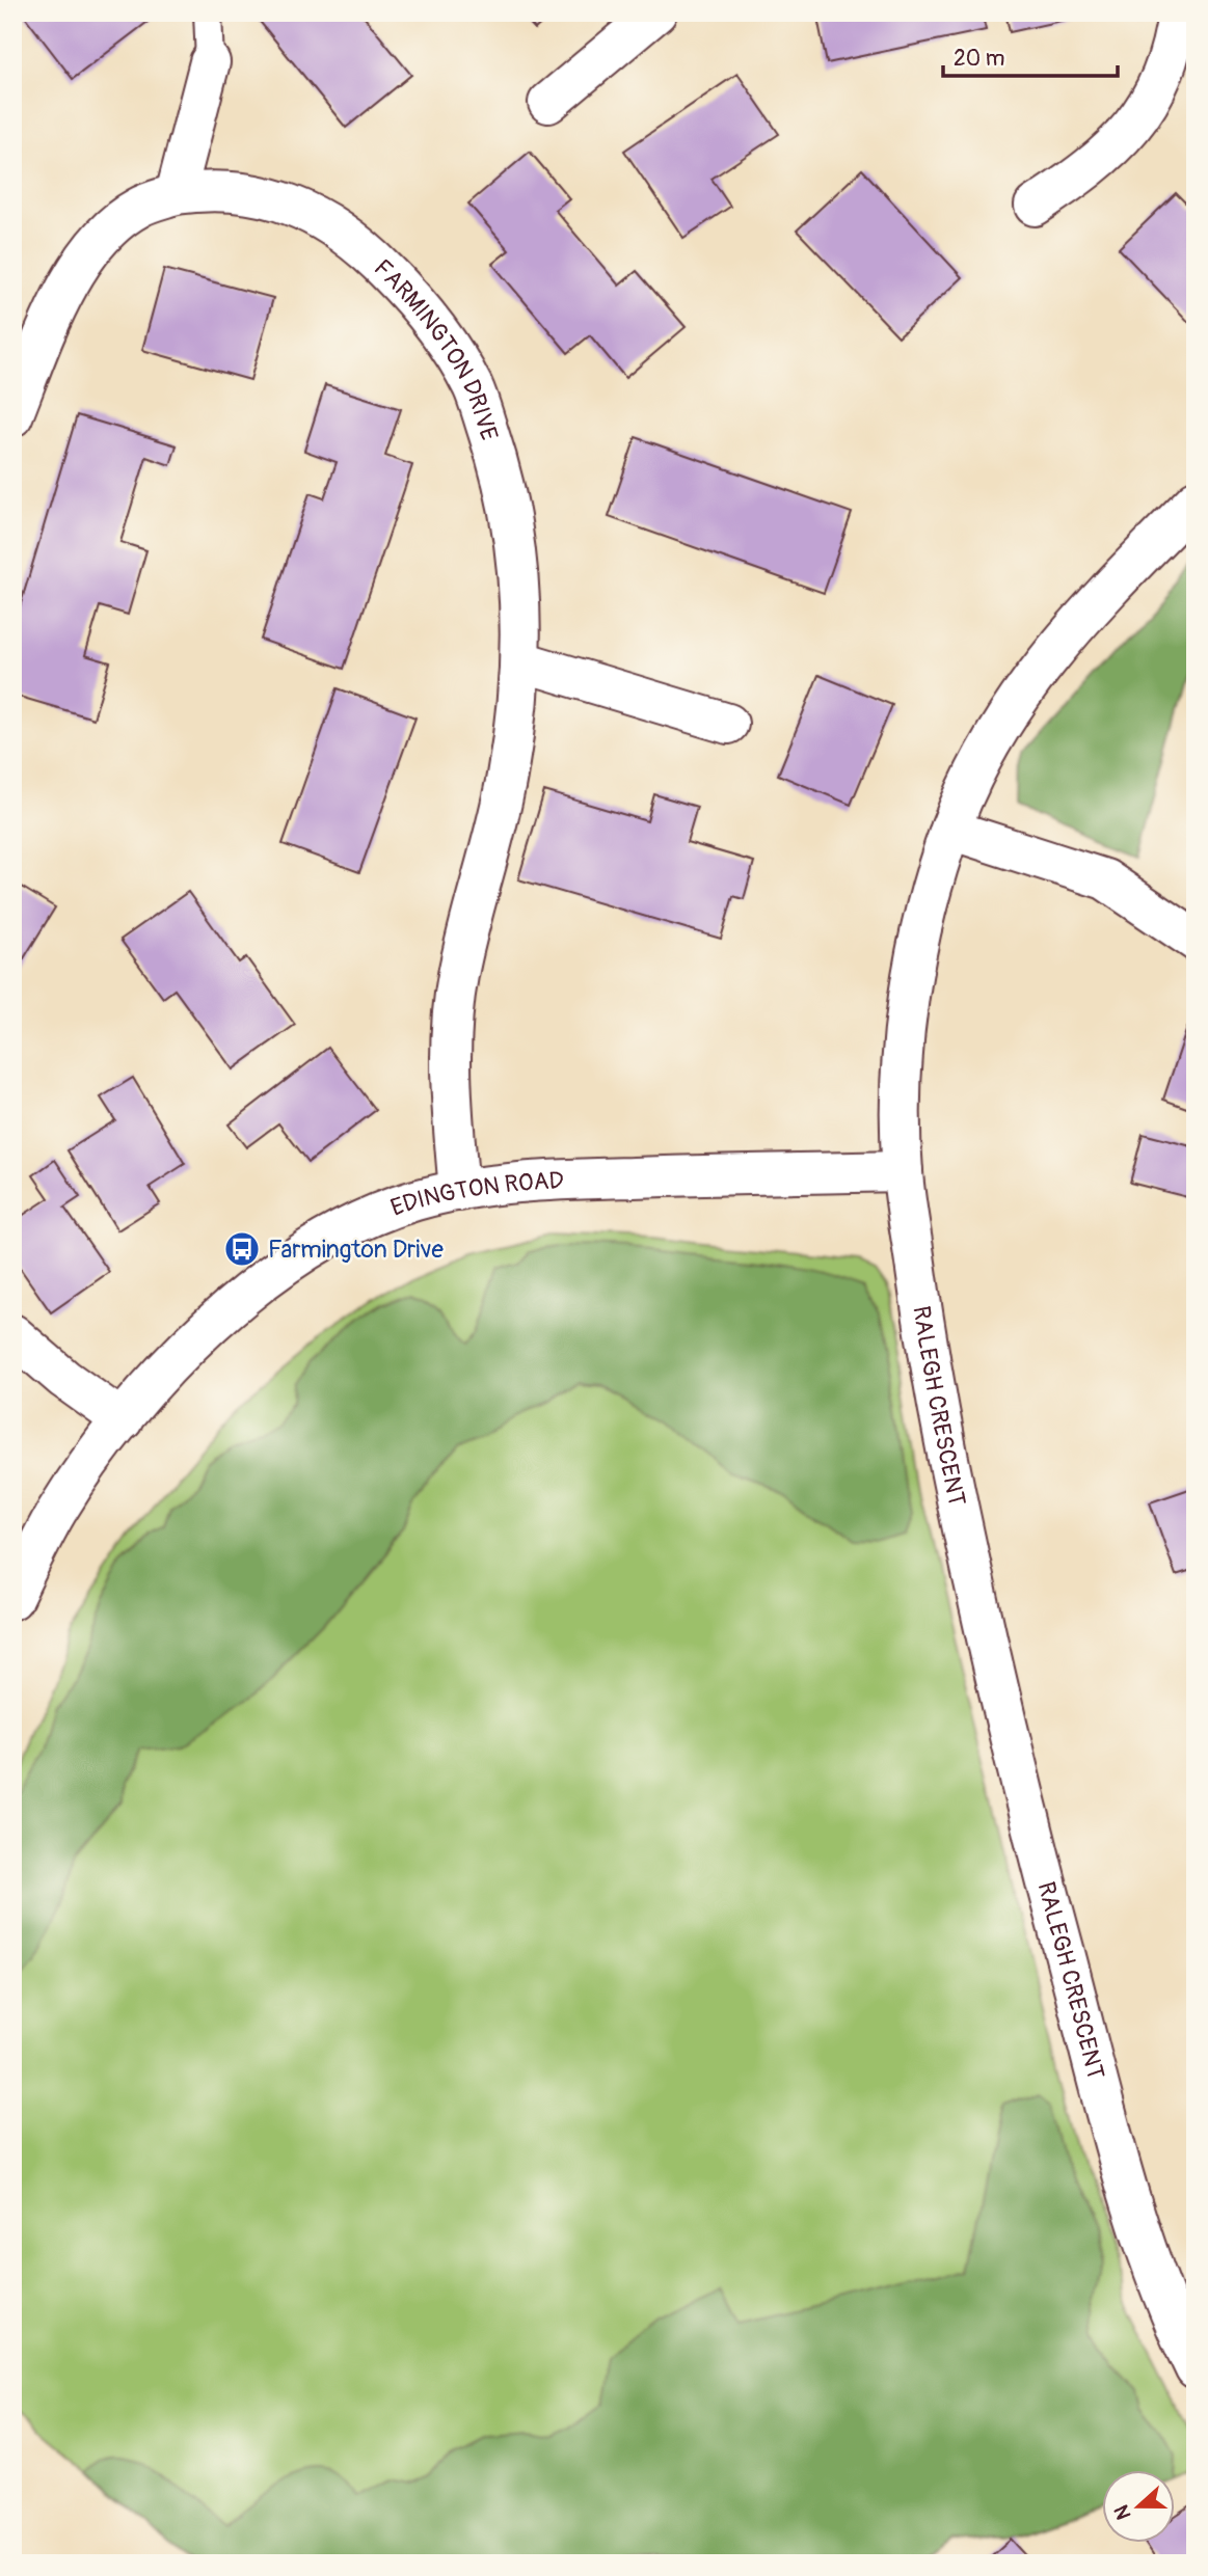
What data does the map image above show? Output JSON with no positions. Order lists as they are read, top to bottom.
{
  "streets": {
    "street": ["FARMINGTON DRIVE", "EDINGTON ROAD", "RALEGH CRESCENT"]
  },
  "crossings": [
    ["FARMINGTON DRIVE", "EDINGTON ROAD"],
    ["EDINGTON ROAD", "RALEGH CRESCENT"]
  ],
  "places": {
    "bus stop": ["Farmington Drive"]
  },
  "scale_bar": "20 m",
  "north": "left"
}
